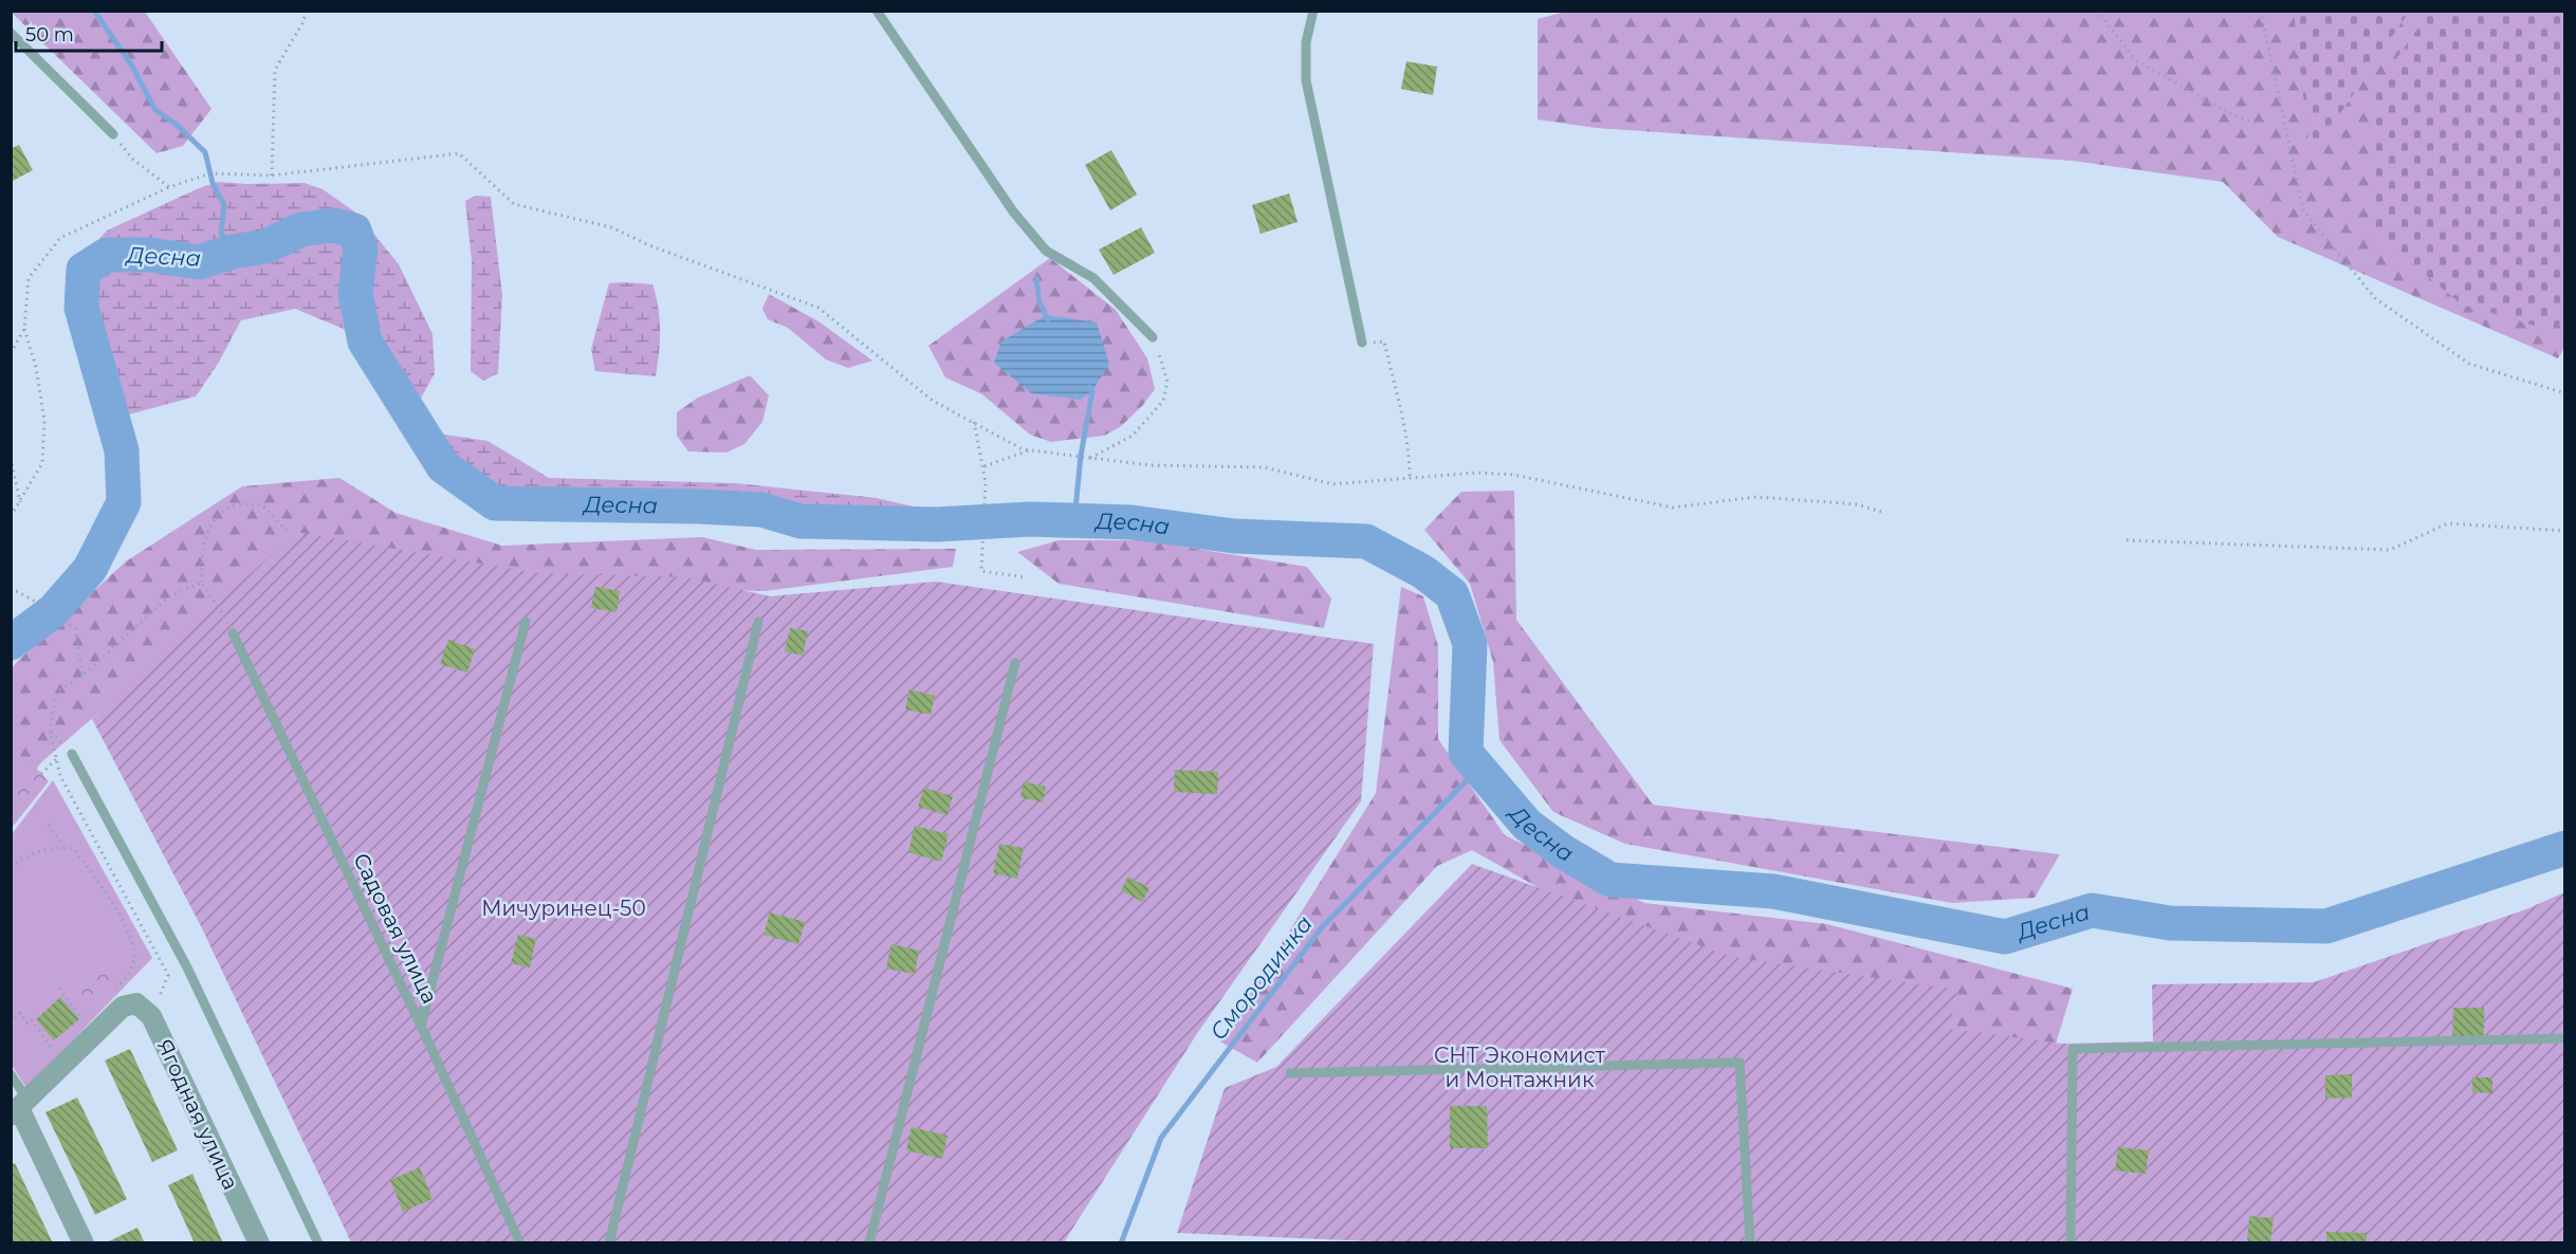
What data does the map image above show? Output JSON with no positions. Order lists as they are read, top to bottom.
{
  "streets": {
    "street": ["Ягодная улица"],
    "lane": ["Садовая улица"]
  },
  "water": ["Десна", "Смородинка"],
  "parks": ["Мичуринец-50", "СНТ Экономист и Монтажник"],
  "scale_bar": "50 m"
}
